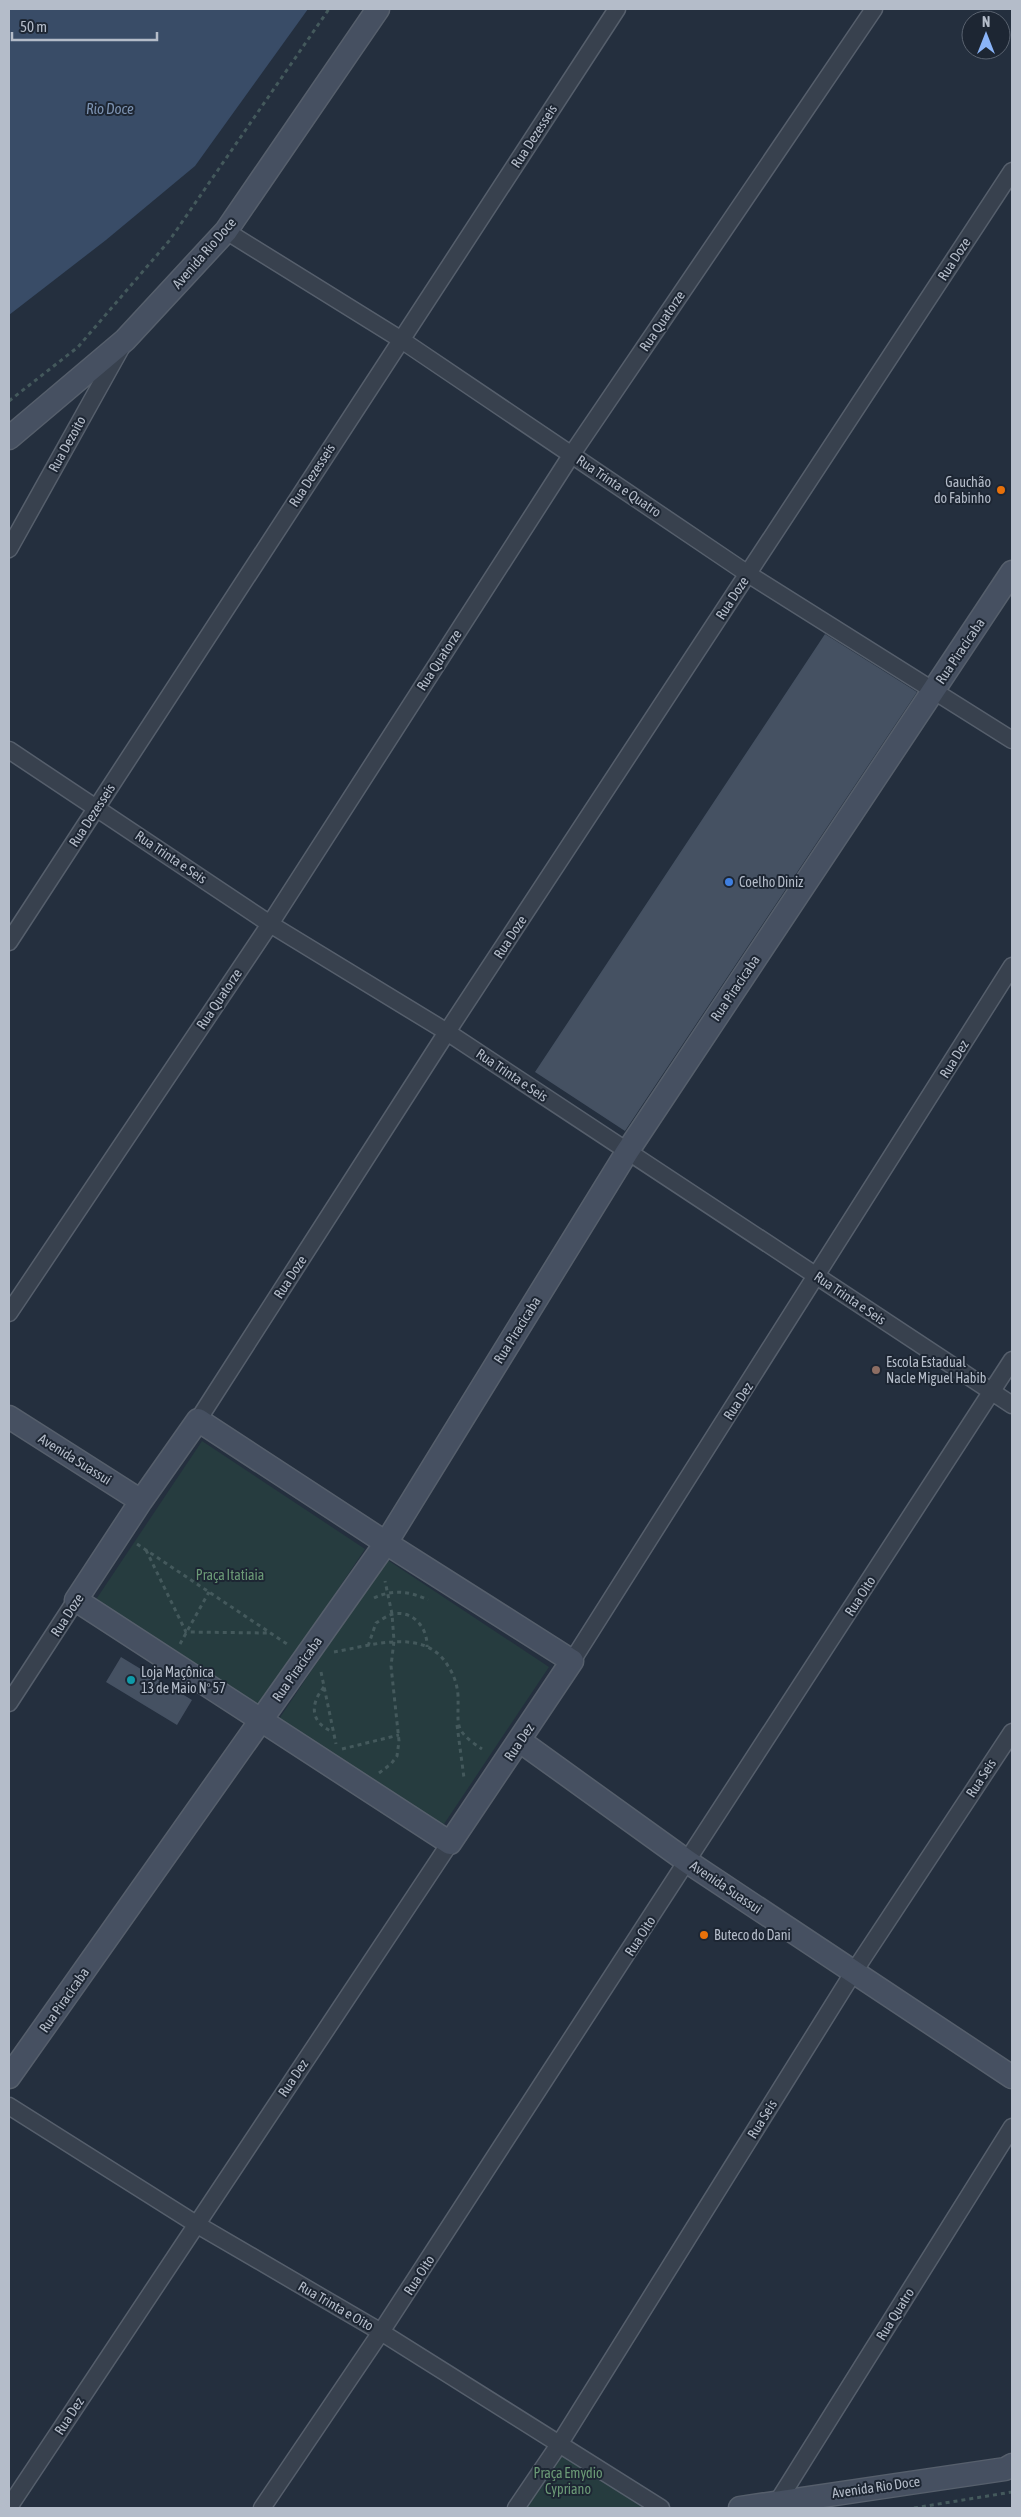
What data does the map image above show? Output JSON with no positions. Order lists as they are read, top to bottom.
{
  "streets": {
    "street": [
      "Rua Dezesseis",
      "Avenida Rio Doce",
      "Rua Doze",
      "Rua Quatorze",
      "Rua Dezoito",
      "Rua Trinta e Quatro",
      "Rua Piracicaba",
      "Rua Trinta e Seis",
      "Rua Dez",
      "Avenida Suassui",
      "Rua Oito",
      "Rua Seis",
      "Rua Trinta e Oito",
      "Rua Quatro"
    ]
  },
  "crossings": [
    ["Rua Dezesseis", "Rua Trinta e Quatro"],
    ["Rua Dezesseis", "Rua Trinta e Seis"],
    ["Avenida Rio Doce", "Rua Dezoito"],
    ["Avenida Rio Doce", "Rua Trinta e Quatro"],
    ["Avenida Rio Doce", "Rua Quatro"],
    ["Rua Doze", "Rua Trinta e Quatro"],
    ["Rua Doze", "Rua Trinta e Seis"],
    ["Rua Doze", "Avenida Suassui"],
    ["Rua Quatorze", "Rua Trinta e Quatro"],
    ["Rua Quatorze", "Rua Trinta e Seis"],
    ["Rua Trinta e Quatro", "Rua Piracicaba"],
    ["Rua Piracicaba", "Rua Trinta e Seis"],
    ["Rua Trinta e Seis", "Rua Dez"],
    ["Rua Trinta e Seis", "Rua Oito"],
    ["Rua Dez", "Avenida Suassui"],
    ["Rua Dez", "Rua Trinta e Oito"],
    ["Avenida Suassui", "Rua Oito"],
    ["Avenida Suassui", "Rua Seis"],
    ["Rua Oito", "Rua Trinta e Oito"],
    ["Rua Seis", "Rua Trinta e Oito"]
  ],
  "water": ["Rio Doce"],
  "parks": ["Praça Itatiaia", "Praça Emydio Cypriano"],
  "places": [
    "Gauchão do Fabinho",
    "Coelho Diniz",
    "Escola Estadual Nacle Miguel Habib",
    "Loja Maçônica 13 de Maio Nº 57",
    "Buteco do Dani"
  ],
  "scale_bar": "50 m",
  "north": "top"
}
